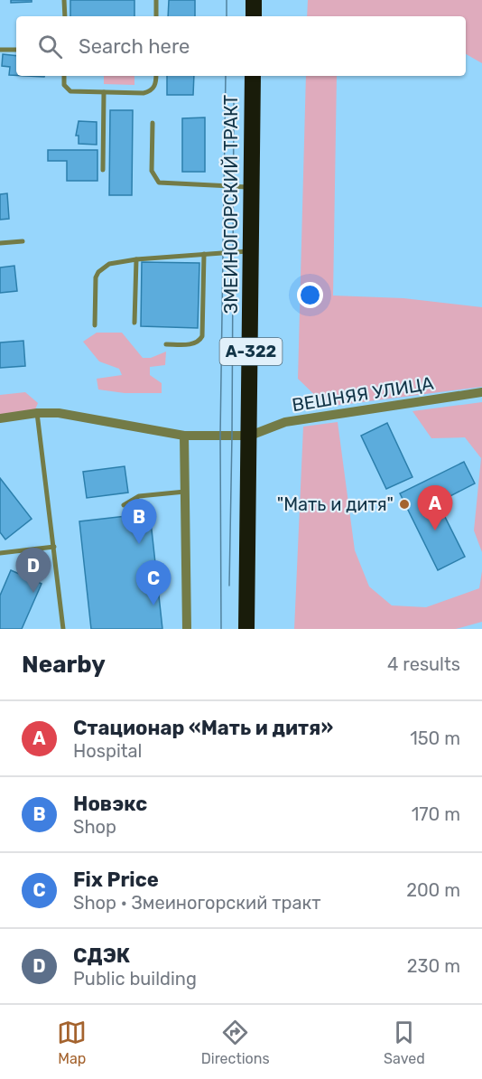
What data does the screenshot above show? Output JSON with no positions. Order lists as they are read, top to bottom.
{
  "streets": {
    "highway": ["ЗМЕИНОГОРСКИЙ ТРАКТ", "А-322"],
    "street": ["ВЕШНЯЯ УЛИЦА"]
  },
  "crossings": [
    ["ЗМЕИНОГОРСКИЙ ТРАКТ", "ВЕШНЯЯ УЛИЦА"]
  ],
  "places": ["\"Мать и дитя\""],
  "page": {
    "search": "Search here",
    "pins": [
      "A",
      "B",
      "D",
      "C"
    ],
    "heading": ["Nearby", "4 results"],
    "list": [
      {
        "mark": "A",
        "name": "Стационар «Мать и дитя»",
        "note": "Hospital",
        "value": "150 m"
      },
      {
        "mark": "B",
        "name": "Новэкс",
        "note": "Shop",
        "value": "170 m"
      },
      {
        "mark": "C",
        "name": "Fix Price",
        "note": "Shop · Змеиногорский тракт",
        "value": "200 m"
      },
      {
        "mark": "D",
        "name": "СДЭК",
        "note": "Public building",
        "value": "230 m"
      }
    ],
    "nav": ["Map", "Directions", "Saved"]
  }
}
